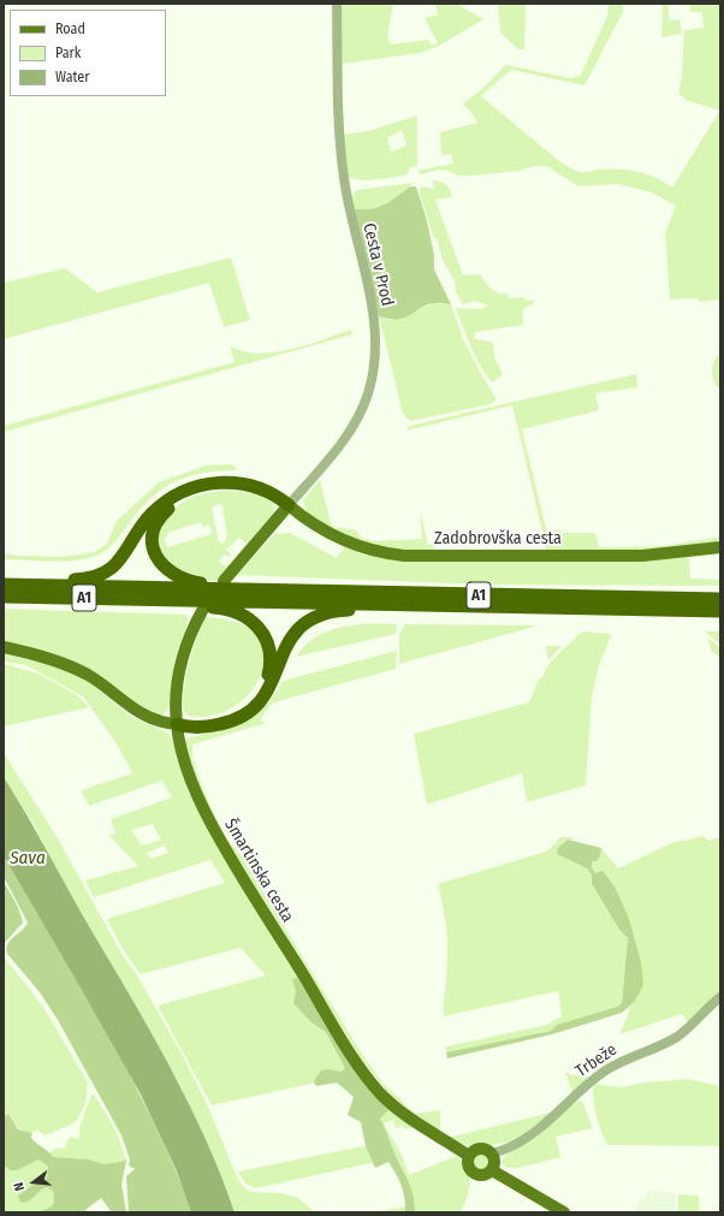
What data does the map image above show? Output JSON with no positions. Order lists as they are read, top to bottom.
{
  "streets": {
    "highway": ["A1"],
    "main road": ["Zadobrovška cesta", "Šmartinska cesta"],
    "street": ["Cesta v Prod", "Trbeže"]
  },
  "crossings": [
    ["Cesta v Prod", "Zadobrovška cesta"],
    ["Šmartinska cesta", "Trbeže"]
  ],
  "water": ["Sava"],
  "legend": ["Road", "Park", "Water"],
  "north": "left"
}
